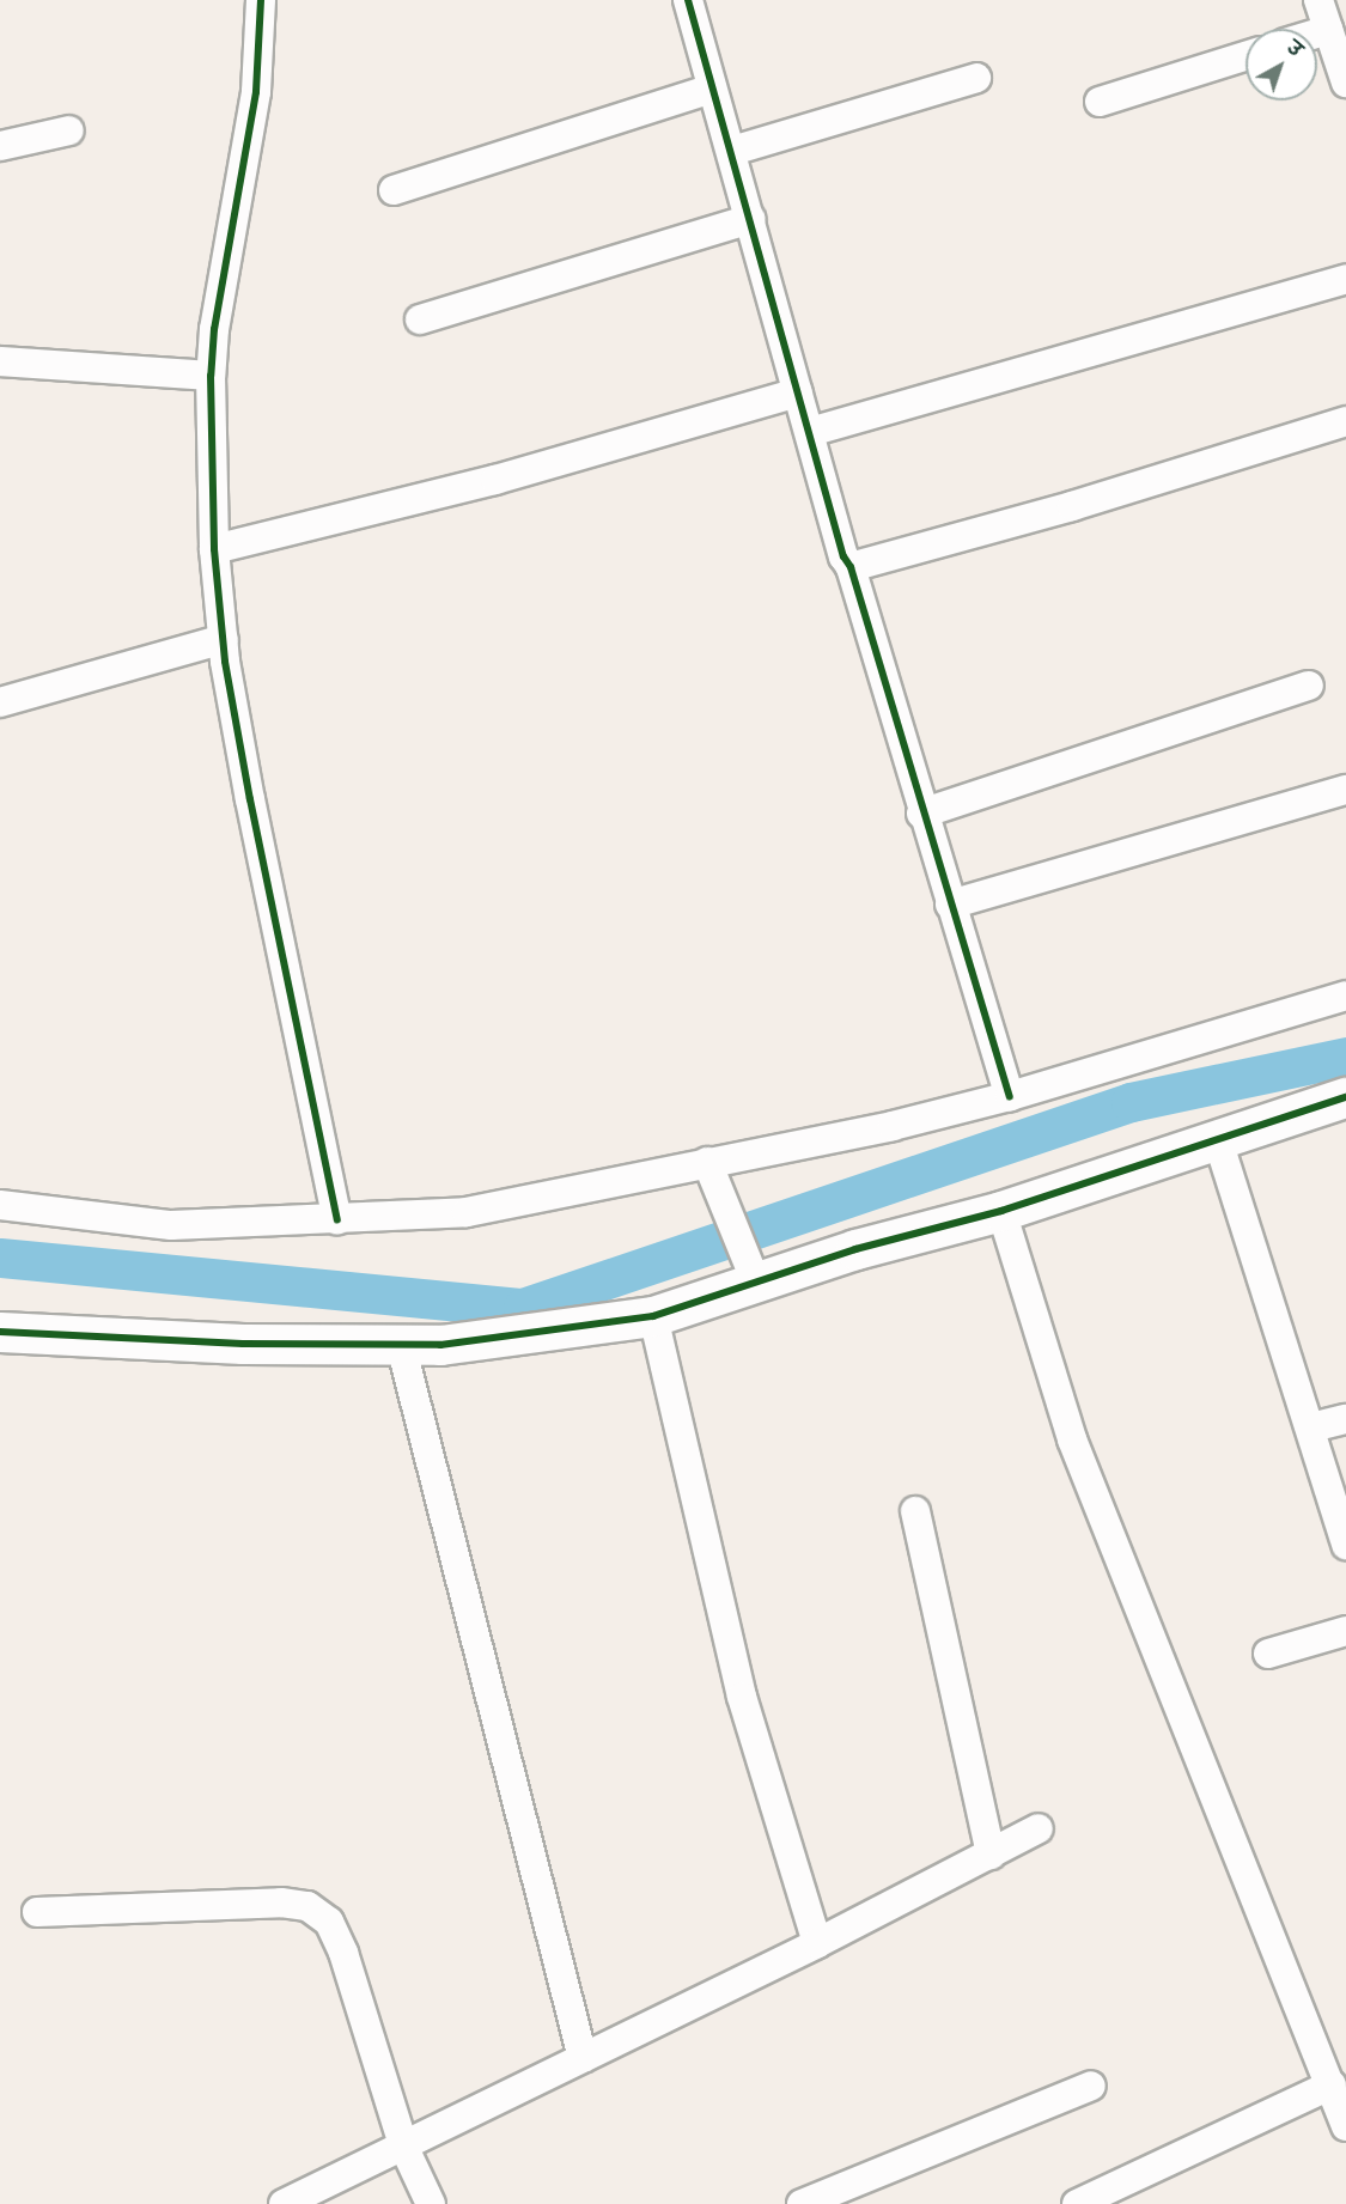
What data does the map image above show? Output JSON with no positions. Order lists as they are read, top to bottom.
{
  "north": "top right"
}
